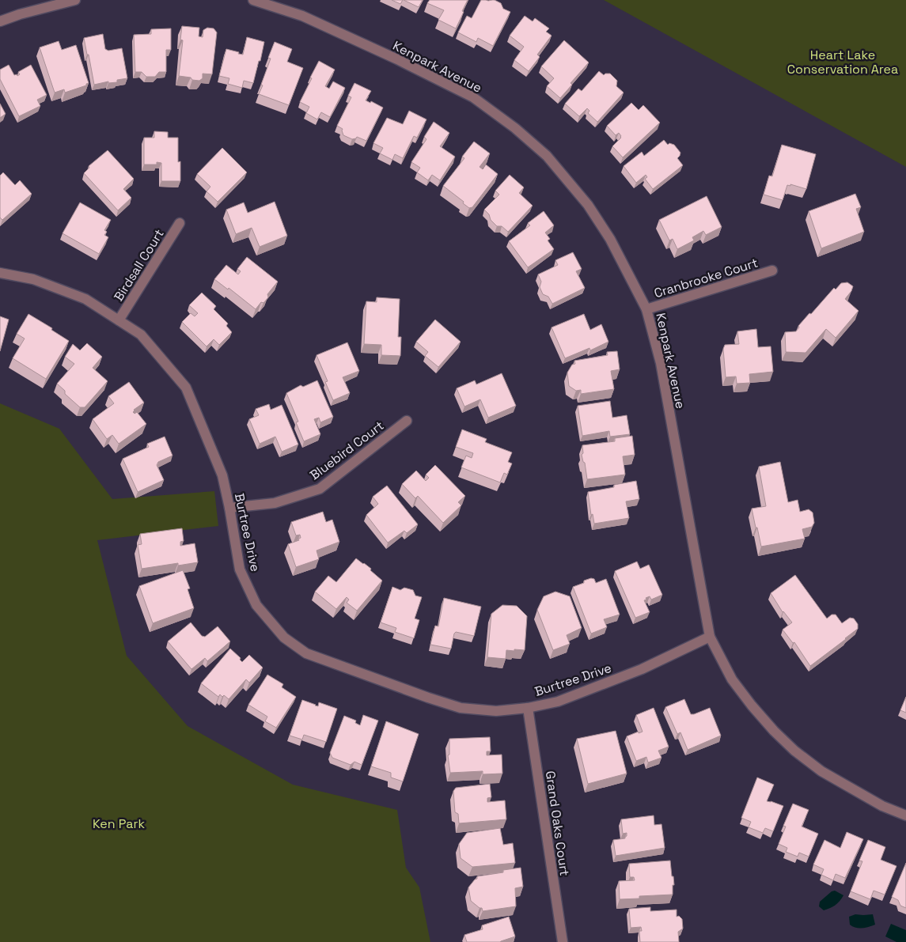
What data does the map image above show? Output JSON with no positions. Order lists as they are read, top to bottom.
{
  "streets": {
    "street": [
      "Kenpark Avenue",
      "Birdsall Court",
      "Cranbrooke Court",
      "Bluebird Court",
      "Burtree Drive",
      "Grand Oaks Court"
    ]
  },
  "crossings": [
    ["Kenpark Avenue", "Cranbrooke Court"],
    ["Kenpark Avenue", "Burtree Drive"],
    ["Birdsall Court", "Burtree Drive"],
    ["Bluebird Court", "Burtree Drive"],
    ["Burtree Drive", "Grand Oaks Court"]
  ],
  "parks": ["Heart Lake Conservation Area", "Ken Park"]
}
